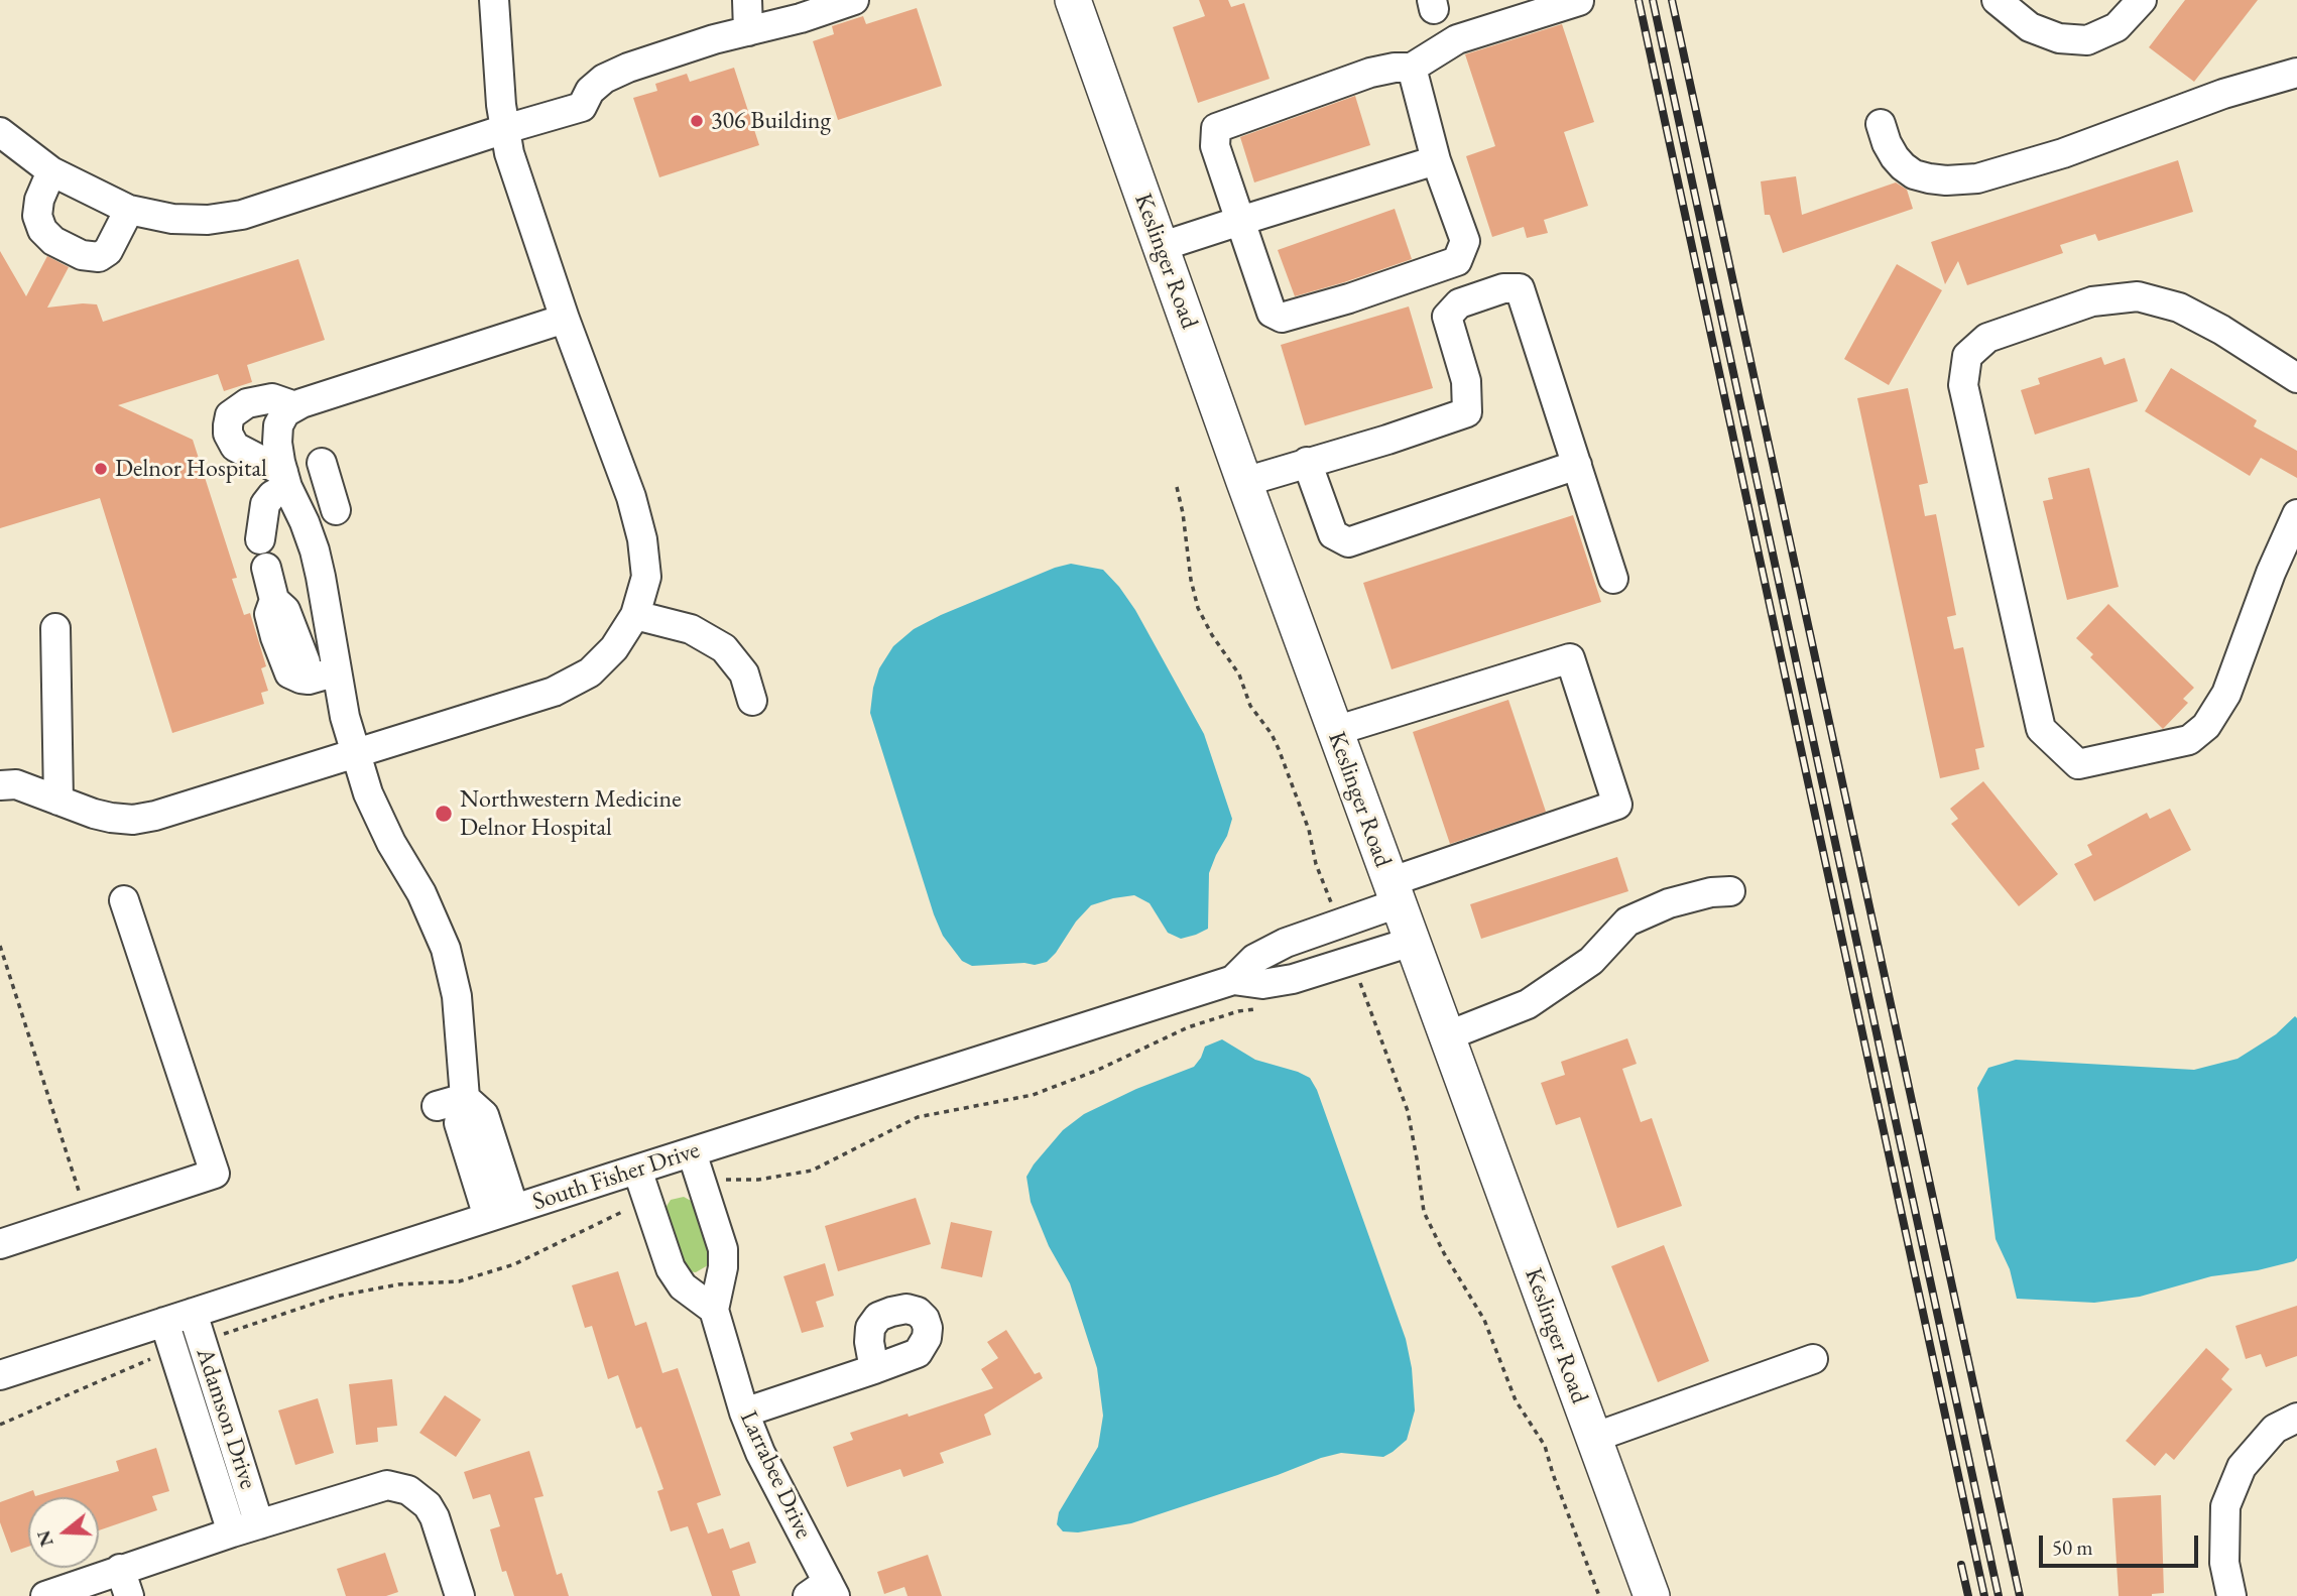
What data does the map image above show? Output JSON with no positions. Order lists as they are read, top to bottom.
{
  "streets": {
    "main road": ["Keslinger Road"],
    "street": ["South Fisher Drive", "Adamson Drive", "Larrabee Drive"]
  },
  "crossings": [
    ["Keslinger Road", "South Fisher Drive"],
    ["South Fisher Drive", "Adamson Drive"],
    ["South Fisher Drive", "Larrabee Drive"]
  ],
  "places": ["306 Building", "Delnor Hospital", "Northwestern Medicine Delnor Hospital"],
  "scale_bar": "50 m",
  "north": "left"
}
